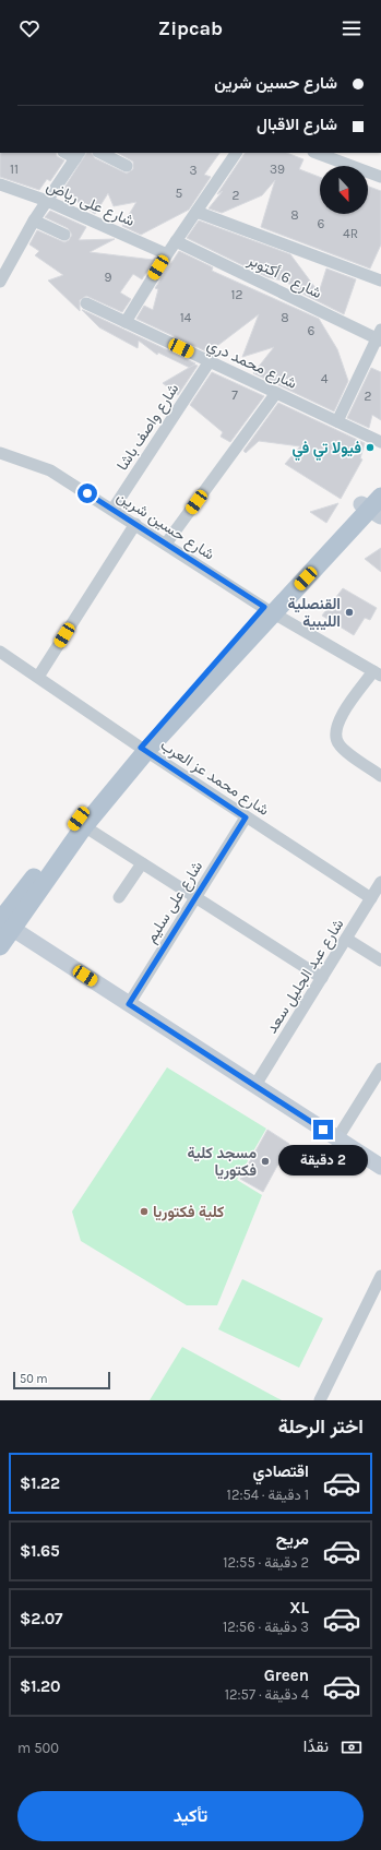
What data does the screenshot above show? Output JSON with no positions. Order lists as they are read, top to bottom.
{
  "streets": {
    "street": [
      "شارع على رياض",
      "شارع 6 أكتوبر",
      "شارع محمد دري",
      "شارع واصف باشا",
      "شارع حسين شرين",
      "شارع محمد عز العرب",
      "شارع على سليم",
      "شارع عبد الجليل سعد"
    ]
  },
  "crossings": [
    ["شارع محمد دري", "شارع واصف باشا"],
    ["شارع واصف باشا", "شارع حسين شرين"],
    ["شارع محمد عز العرب", "شارع على سليم"],
    ["شارع محمد عز العرب", "شارع عبد الجليل سعد"]
  ],
  "places": [
    "فيولا تي في",
    "القنصلية الليبية",
    "مسجد كلية فكتوريا",
    "كلية فكتوريا"
  ],
  "house_numbers": [
    "11",
    "39",
    "3",
    "5",
    "2",
    "8",
    "6",
    "4R",
    "9",
    "12",
    "14",
    "8",
    "6",
    "4",
    "7",
    "2"
  ],
  "scale_bar": "50 m",
  "north": "bottom",
  "page": {
    "header": "Zipcab",
    "banner": ["شارع حسين شرين", "شارع الاقبال"],
    "bubble": "2 دقيقة",
    "scale": "50 m",
    "heading": "اختر الرحلة",
    "list": [
      {
        "name": "اقتصادي",
        "note": "1 دقيقة · 12:54",
        "value": "$1.22"
      },
      {
        "name": "مريح",
        "note": "2 دقيقة · 12:55",
        "value": "$1.65"
      },
      {
        "name": "XL",
        "note": "3 دقيقة · 12:56",
        "value": "$2.07"
      },
      {
        "name": "Green",
        "note": "4 دقيقة · 12:57",
        "value": "$1.20"
      }
    ],
    "pay": ["نقدًا", "500 m"],
    "buttons": "تأكيد"
  }
}
